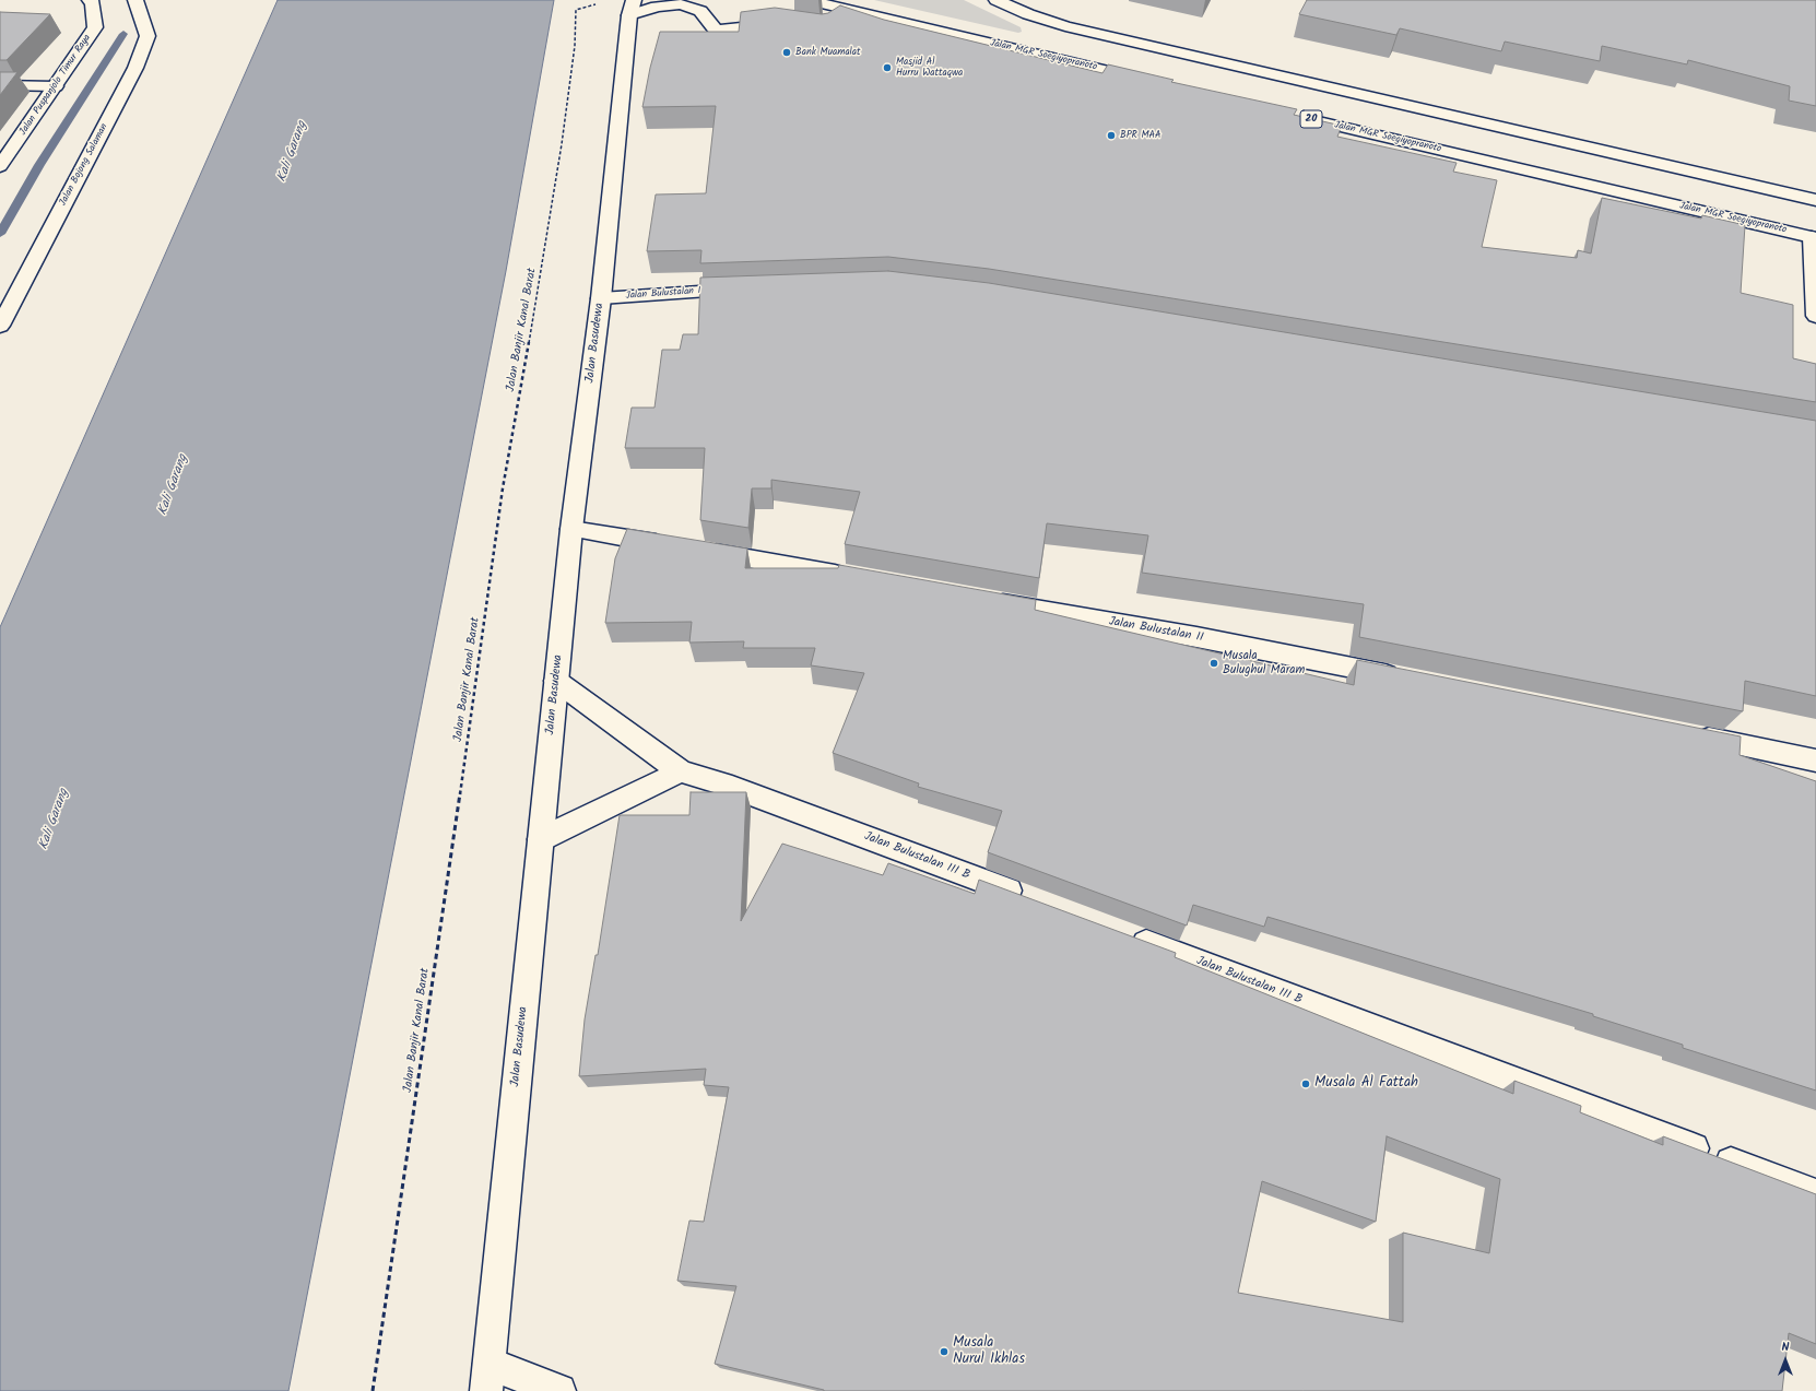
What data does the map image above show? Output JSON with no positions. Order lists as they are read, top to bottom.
{
  "streets": {
    "main road": [
      "Jalan MGR Soegiyopranoto",
      "Jalan Puspanjolo Timur Raya",
      "20",
      "Jalan Bojong Salaman",
      "Jalan Bulustalan I",
      "Jalan Basudewa",
      "Jalan Bulustalan II",
      "Jalan Bulustalan III B"
    ],
    "path": ["Jalan Banjir Kanal Barat"]
  },
  "crossings": [
    ["Jalan Bulustalan I", "Jalan Basudewa"],
    ["Jalan Basudewa", "Jalan Bulustalan III B"]
  ],
  "water": ["Kali Garang"],
  "places": [
    "Bank Muamalat",
    "Masjid Al Hurru Wattaqwa",
    "BPR MAA",
    "Musala Bulughul Maram",
    "Musala Al Fattah",
    "Musala Nurul Ikhlas"
  ],
  "north": "top"
}
